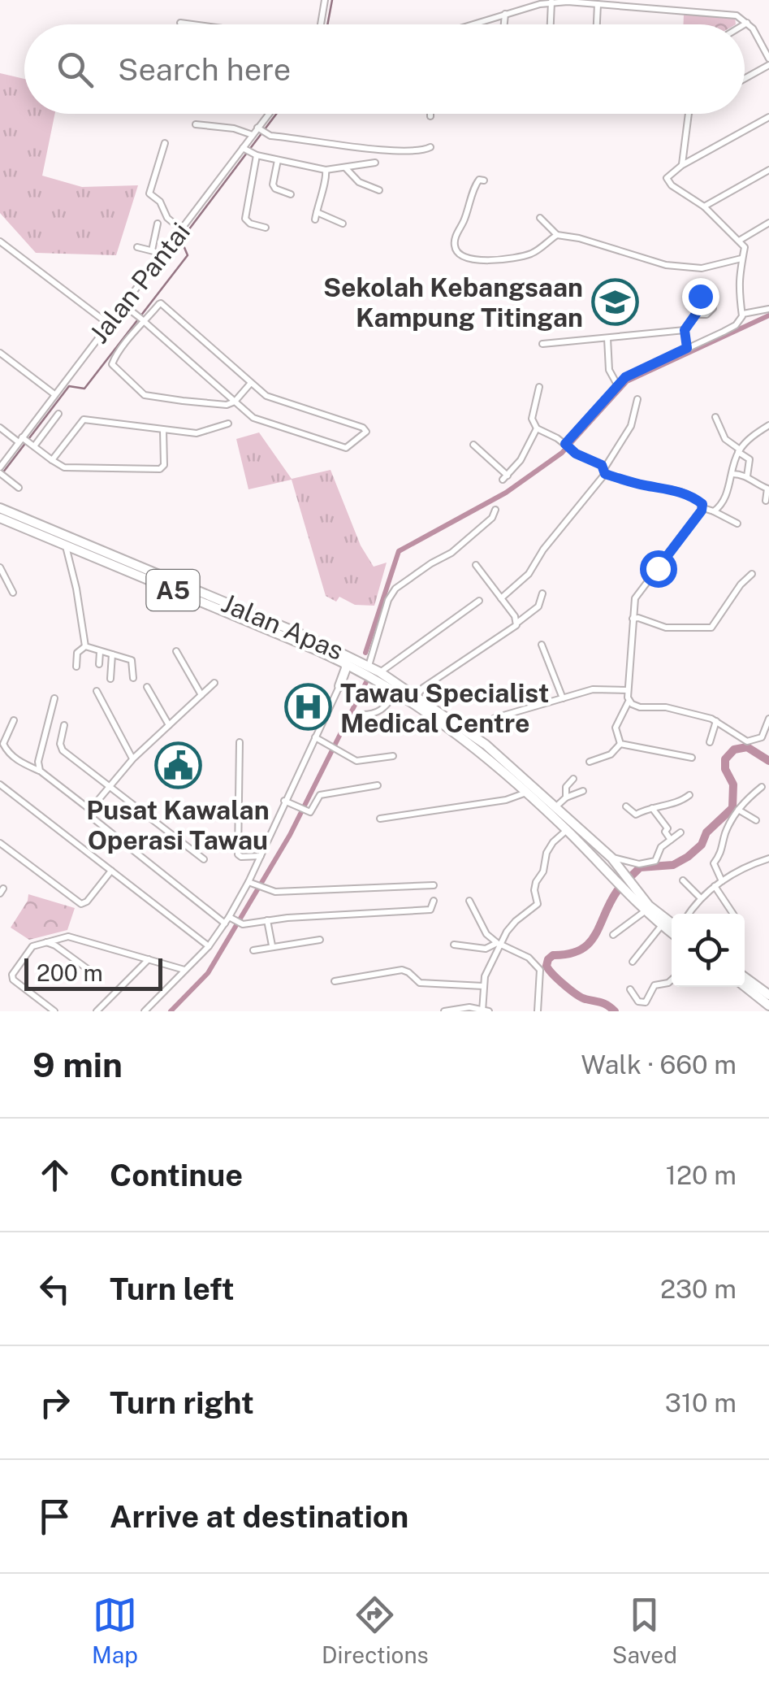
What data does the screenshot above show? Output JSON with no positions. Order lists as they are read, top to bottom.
{
  "streets": {
    "highway": ["A5", "Jalan Apas"],
    "street": ["Jalan Pantai"]
  },
  "places": {
    "school or university": ["Sekolah Kebangsaan Kampung Titingan"],
    "hospital": ["Tawau Specialist Medical Centre"],
    "public building": ["Pusat Kawalan Operasi Tawau"]
  },
  "scale_bar": "200 m",
  "page": {
    "search": "Search here",
    "scale": "200 m",
    "heading": ["9 min", "Walk · 660 m"],
    "list": [
      ["Continue", "120 m"],
      ["Turn left", "230 m"],
      ["Turn right", "310 m"],
      "Arrive at destination"
    ],
    "nav": ["Map", "Directions", "Saved"]
  }
}
